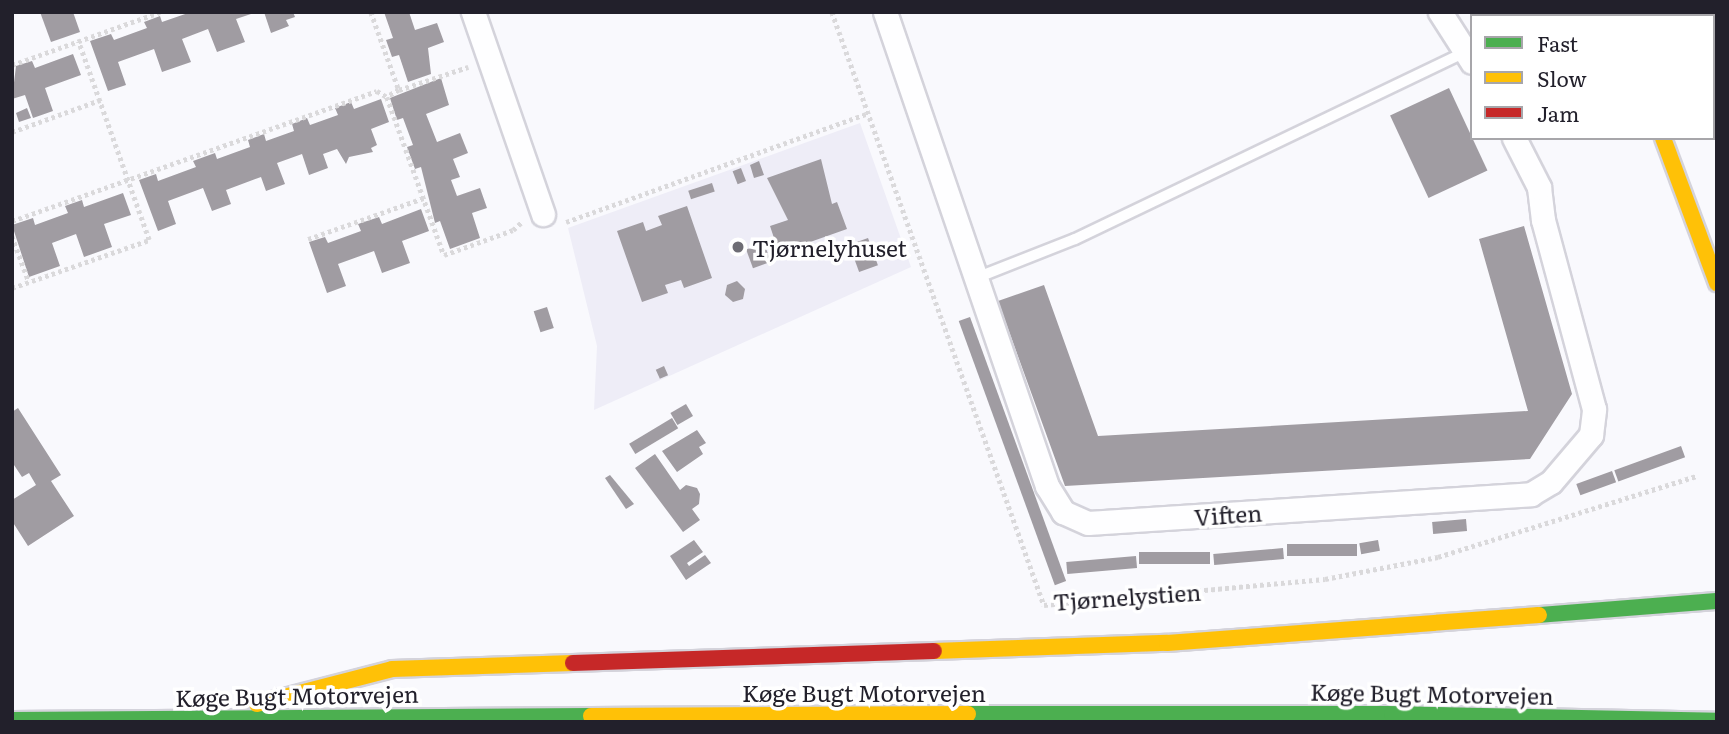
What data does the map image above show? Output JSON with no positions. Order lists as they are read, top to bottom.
{
  "streets": {
    "main road": ["Køge Bugt Motorvejen"],
    "street": ["Viften"],
    "path": ["Tjørnelystien"]
  },
  "places": ["Tjørnelyhuset"],
  "legend": ["Fast", "Slow", "Jam"]
}
